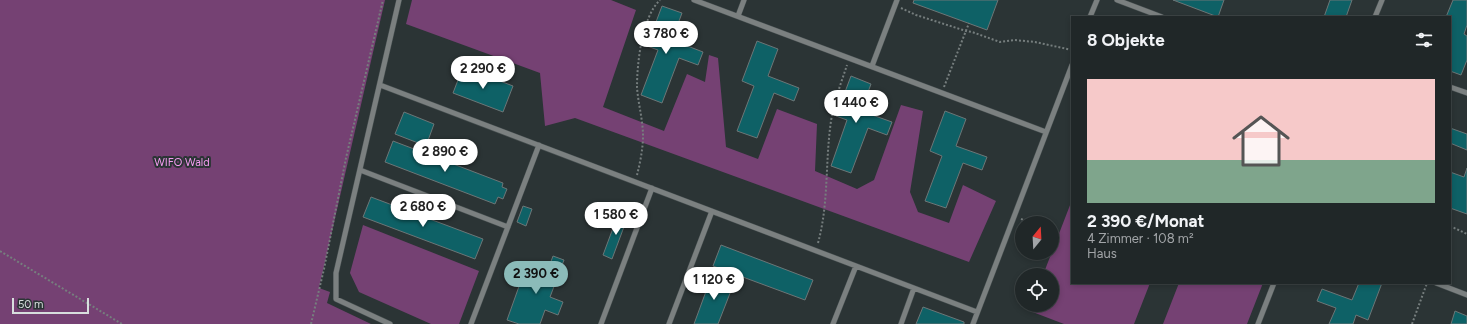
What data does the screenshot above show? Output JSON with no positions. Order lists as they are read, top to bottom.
{
  "parks": ["WIFO Wald"],
  "scale_bar": "50 m",
  "north": "top",
  "page": {
    "heading": "8 Objekte",
    "price": [
      "3 780 €",
      "2 290 €",
      "1 440 €",
      "2 890 €",
      "2 680 €",
      "1 580 €",
      "2 390 €",
      "1 120 €"
    ],
    "list": [
      {
        "name": "2 390 €/Monat",
        "note": "4 Zimmer · 108 m² · Haus"
      }
    ],
    "scale": "50 m"
  }
}
